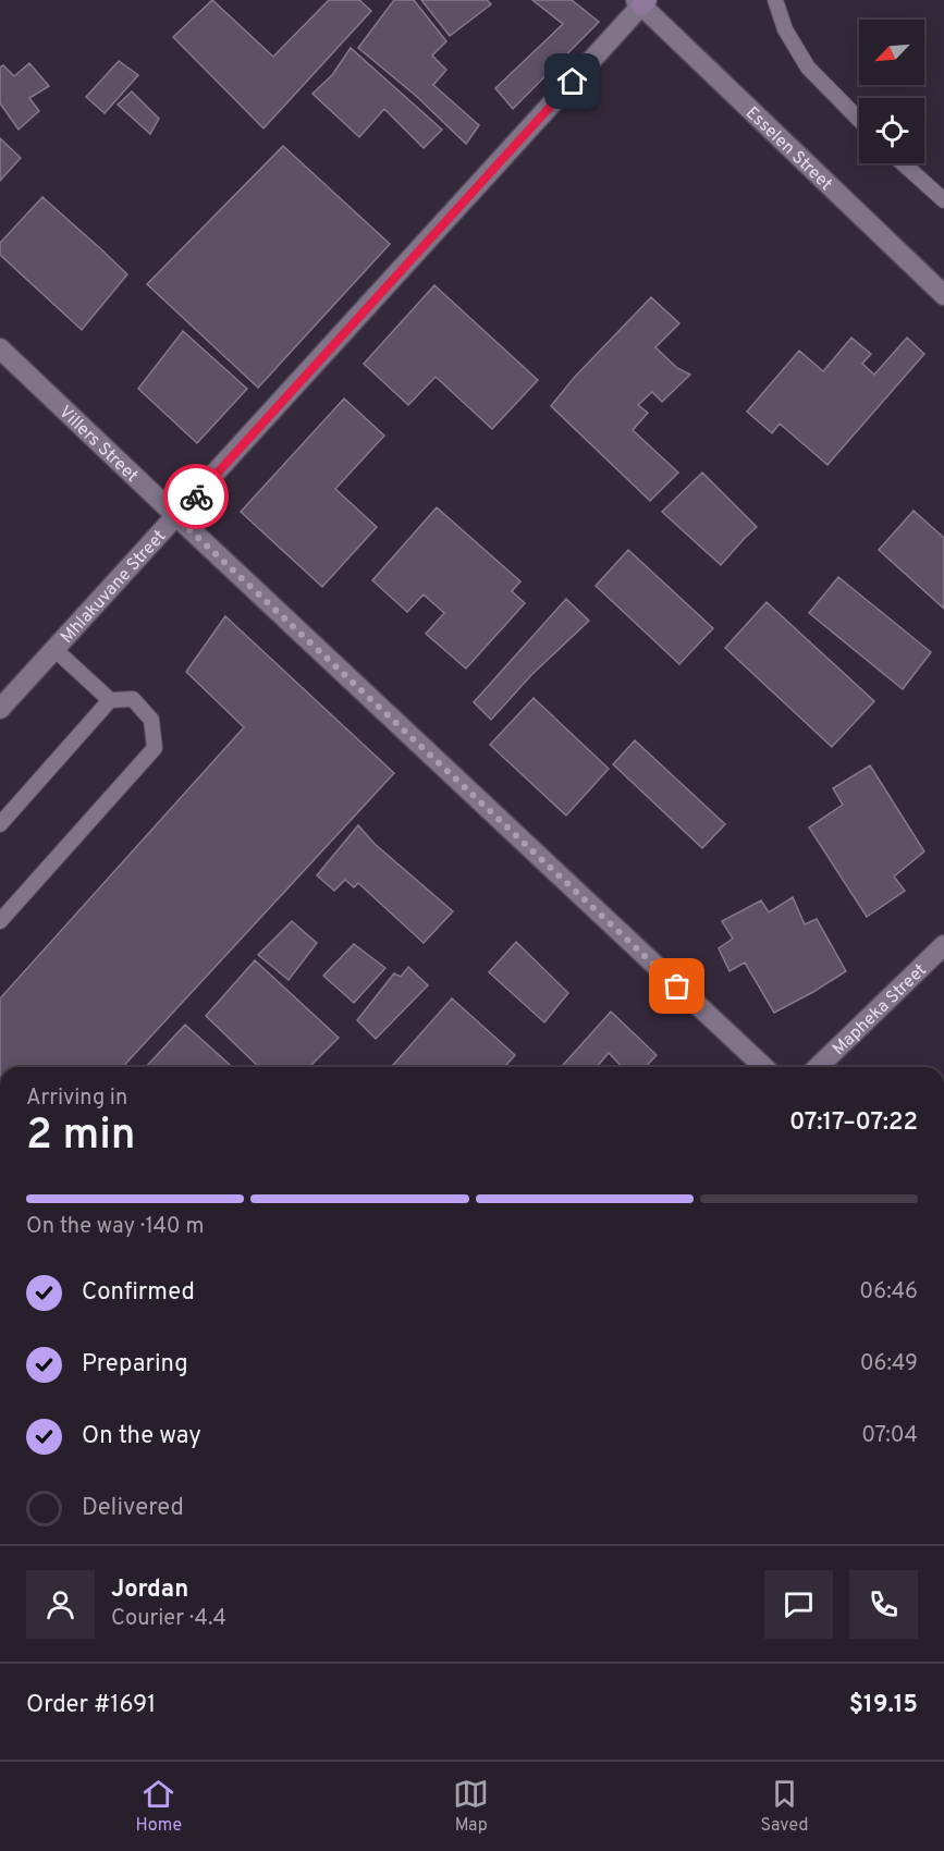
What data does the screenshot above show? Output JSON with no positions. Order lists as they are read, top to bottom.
{
  "streets": {
    "street": [
      "Esselen Street",
      "Villers Street",
      "Mhlakuvane Street",
      "Mapheka Street"
    ]
  },
  "crossings": [
    ["Esselen Street", "Mhlakuvane Street"],
    ["Villers Street", "Mhlakuvane Street"]
  ],
  "north": "bottom left",
  "page": {
    "heading": ["2 min", "Arriving in", "07:17–07:22"],
    "panel": [
      "Jordan",
      "Courier · 4.4",
      "Order #1691",
      "$19.15"
    ],
    "bar": "On the way · 140 m",
    "list": [
      ["Confirmed", "06:46"],
      ["Preparing", "06:49"],
      ["On the way", "07:04"],
      "Delivered"
    ],
    "tabs": ["Home", "Map", "Saved"]
  }
}
